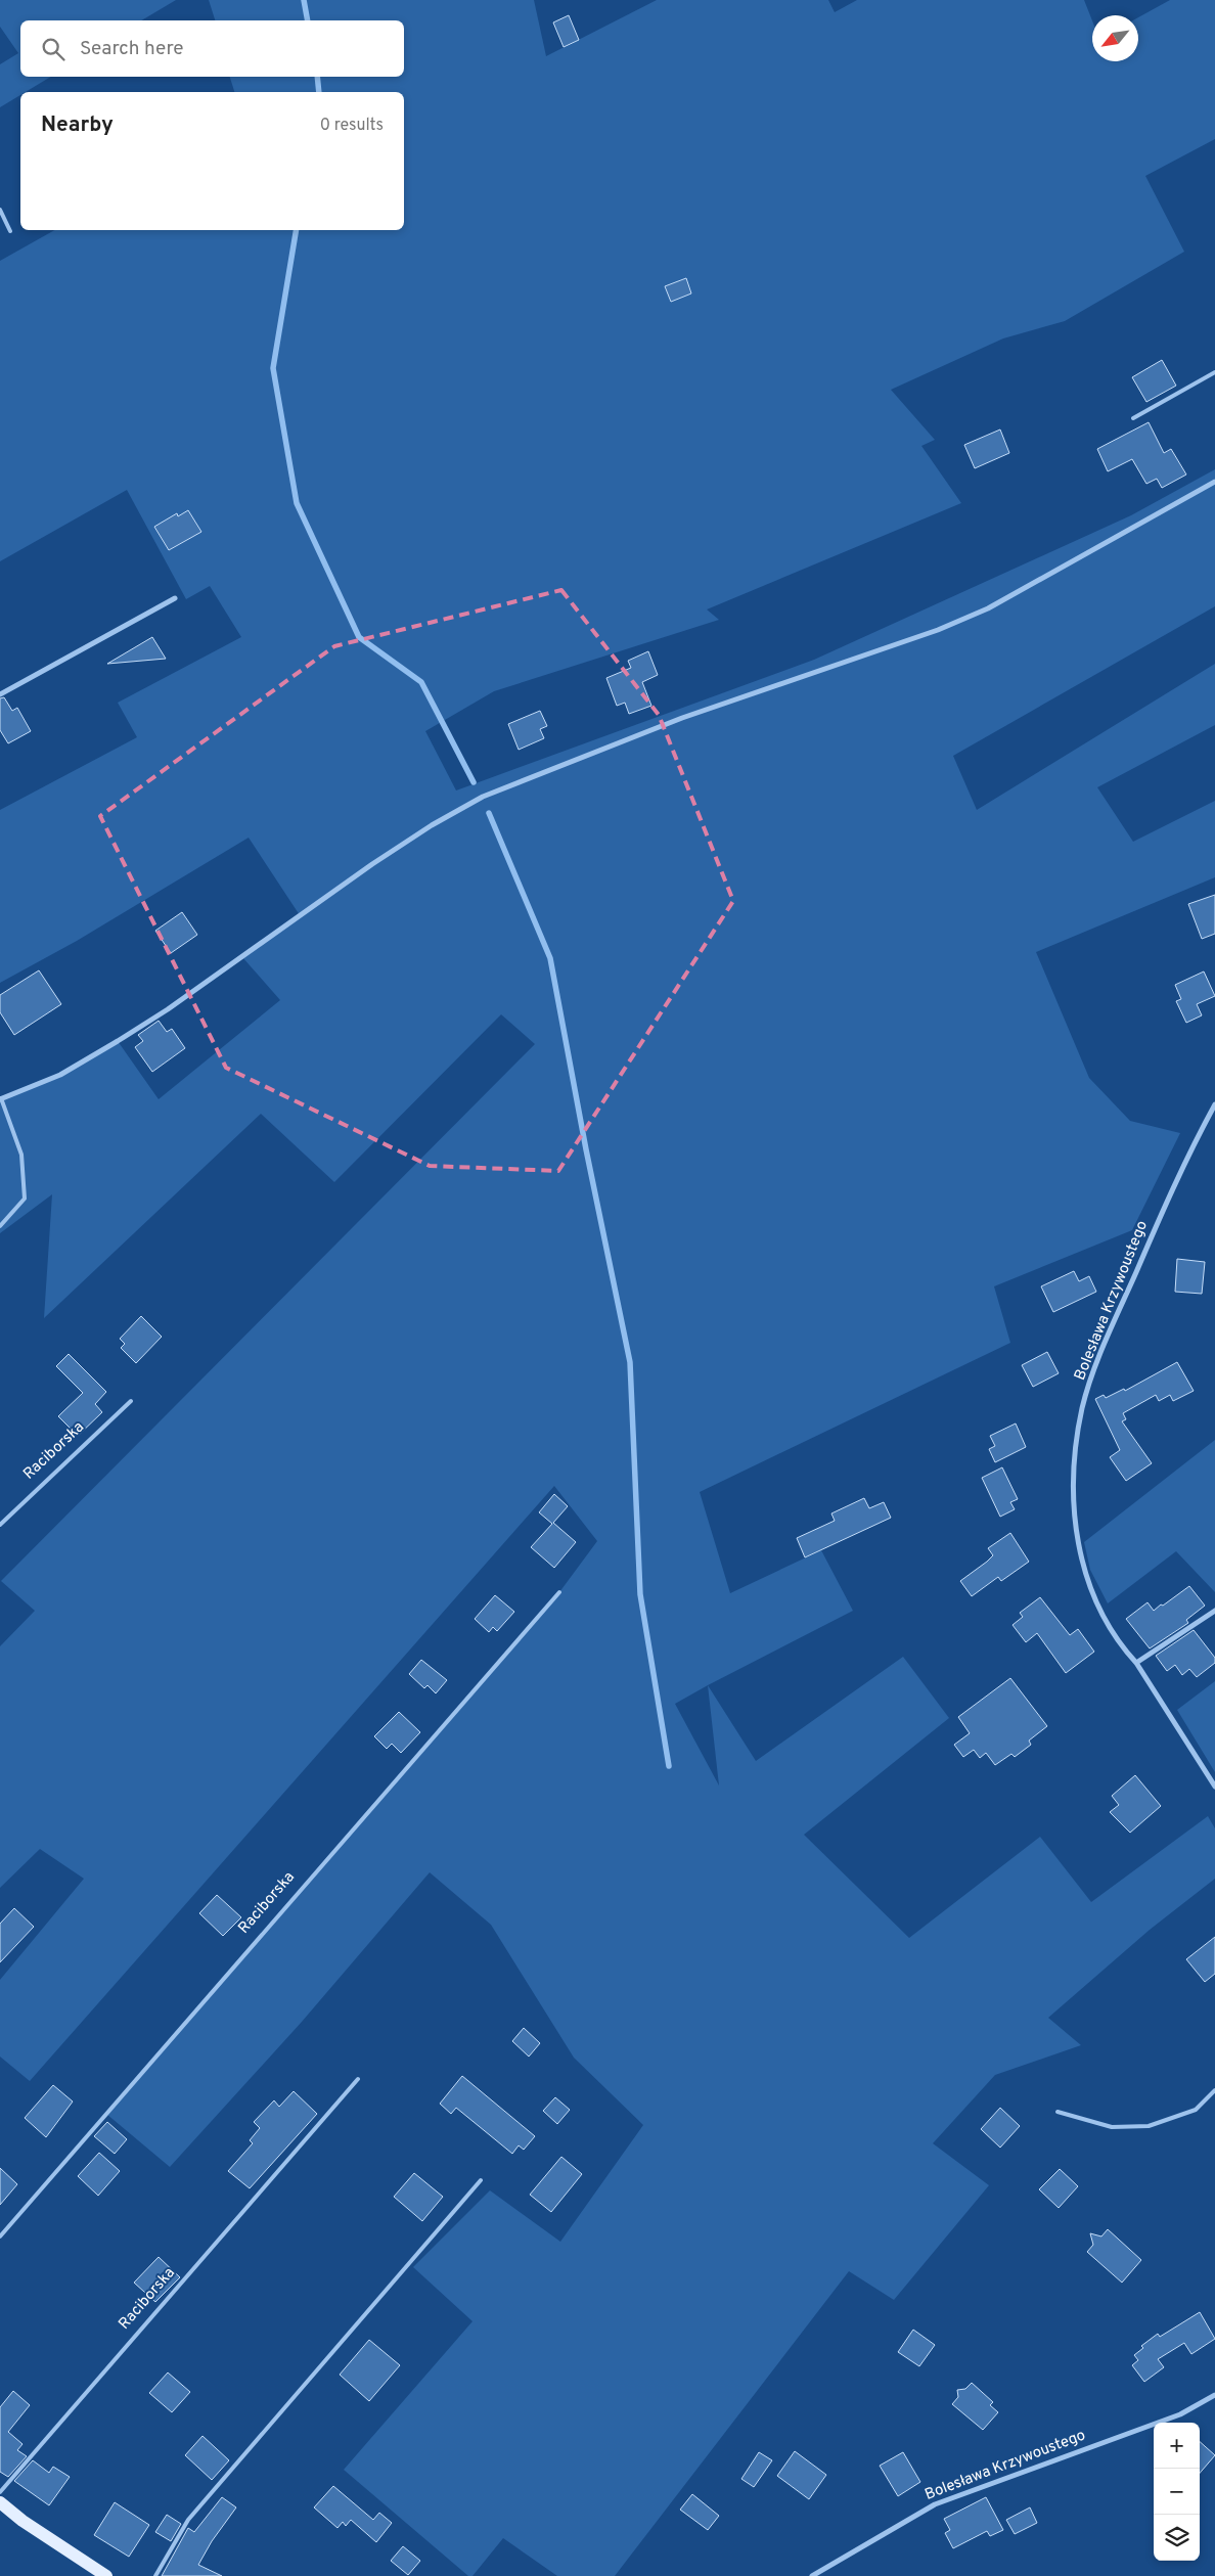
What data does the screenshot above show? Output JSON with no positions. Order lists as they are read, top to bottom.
{
  "streets": {
    "street": ["Bolesława Krzywoustego"],
    "lane": ["Raciborska"]
  },
  "north": "bottom left",
  "page": {
    "search": "Search here",
    "heading": ["Nearby", "0 results"],
    "map_buttons": ["+", "−"]
  }
}
